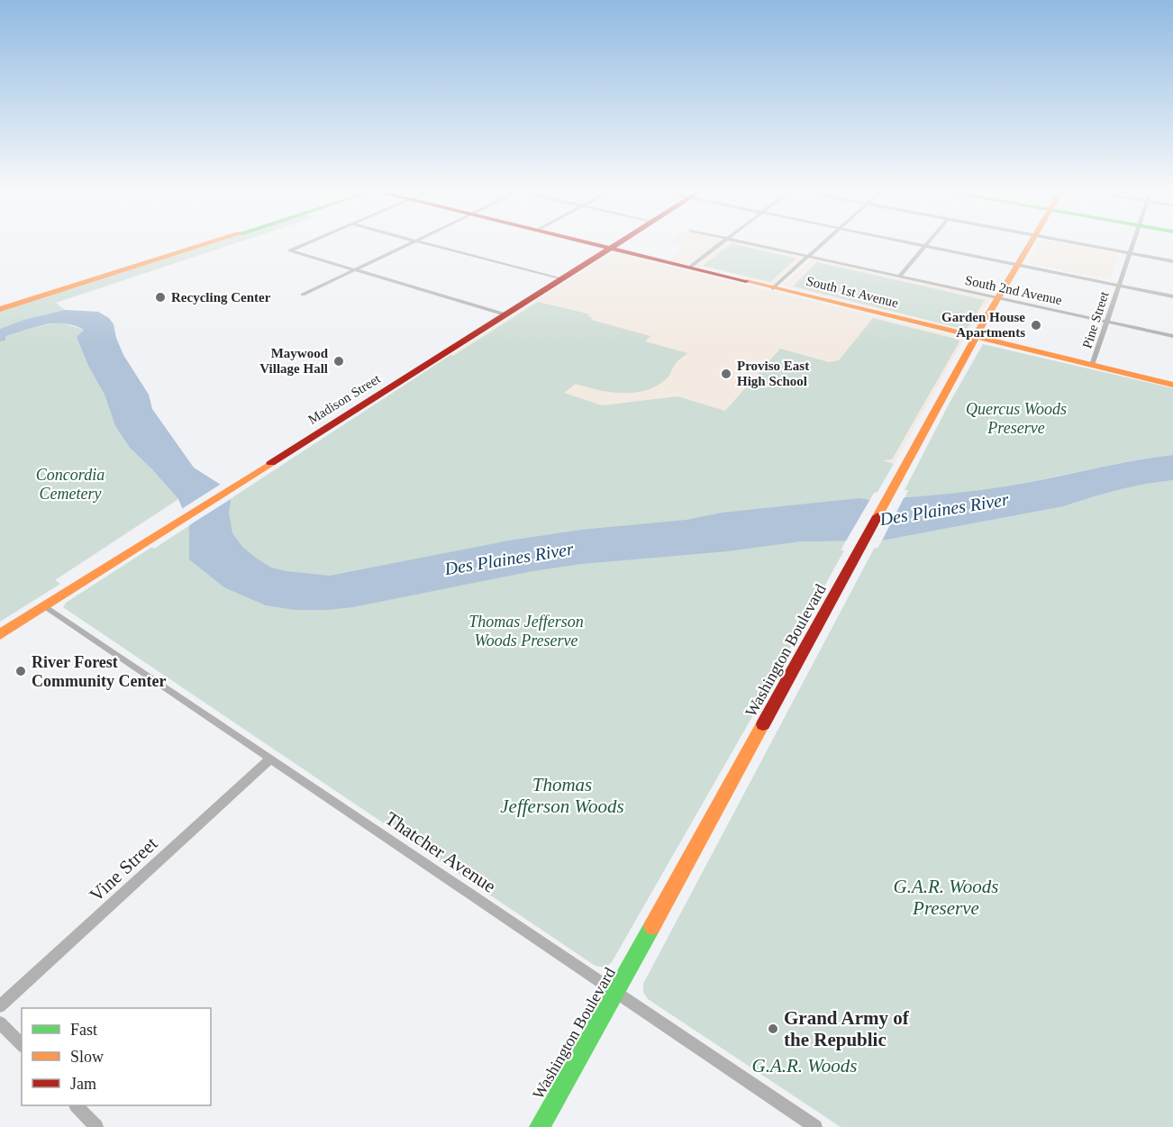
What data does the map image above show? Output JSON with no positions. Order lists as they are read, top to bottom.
{
  "streets": {
    "street": [
      "South 2nd Avenue",
      "South 1st Avenue",
      "Pine Street",
      "Madison Street",
      "Washington Boulevard",
      "Thatcher Avenue",
      "Vine Street"
    ]
  },
  "crossings": [
    ["South 2nd Avenue", "Pine Street"],
    ["South 2nd Avenue", "Washington Boulevard"],
    ["South 1st Avenue", "Pine Street"],
    ["South 1st Avenue", "Madison Street"],
    ["South 1st Avenue", "Washington Boulevard"],
    ["Madison Street", "Thatcher Avenue"],
    ["Washington Boulevard", "Thatcher Avenue"],
    ["Thatcher Avenue", "Vine Street"]
  ],
  "water": ["Des Plaines River"],
  "parks": [
    "Quercus Woods Preserve",
    "Concordia Cemetery",
    "Thomas Jefferson Woods Preserve",
    "Thomas Jefferson Woods",
    "G.A.R. Woods Preserve",
    "G.A.R. Woods"
  ],
  "places": [
    "Recycling Center",
    "Garden House Apartments",
    "Maywood Village Hall",
    "Proviso East High School",
    "River Forest Community Center",
    "Grand Army of the Republic"
  ],
  "legend": ["Fast", "Slow", "Jam"]
}
